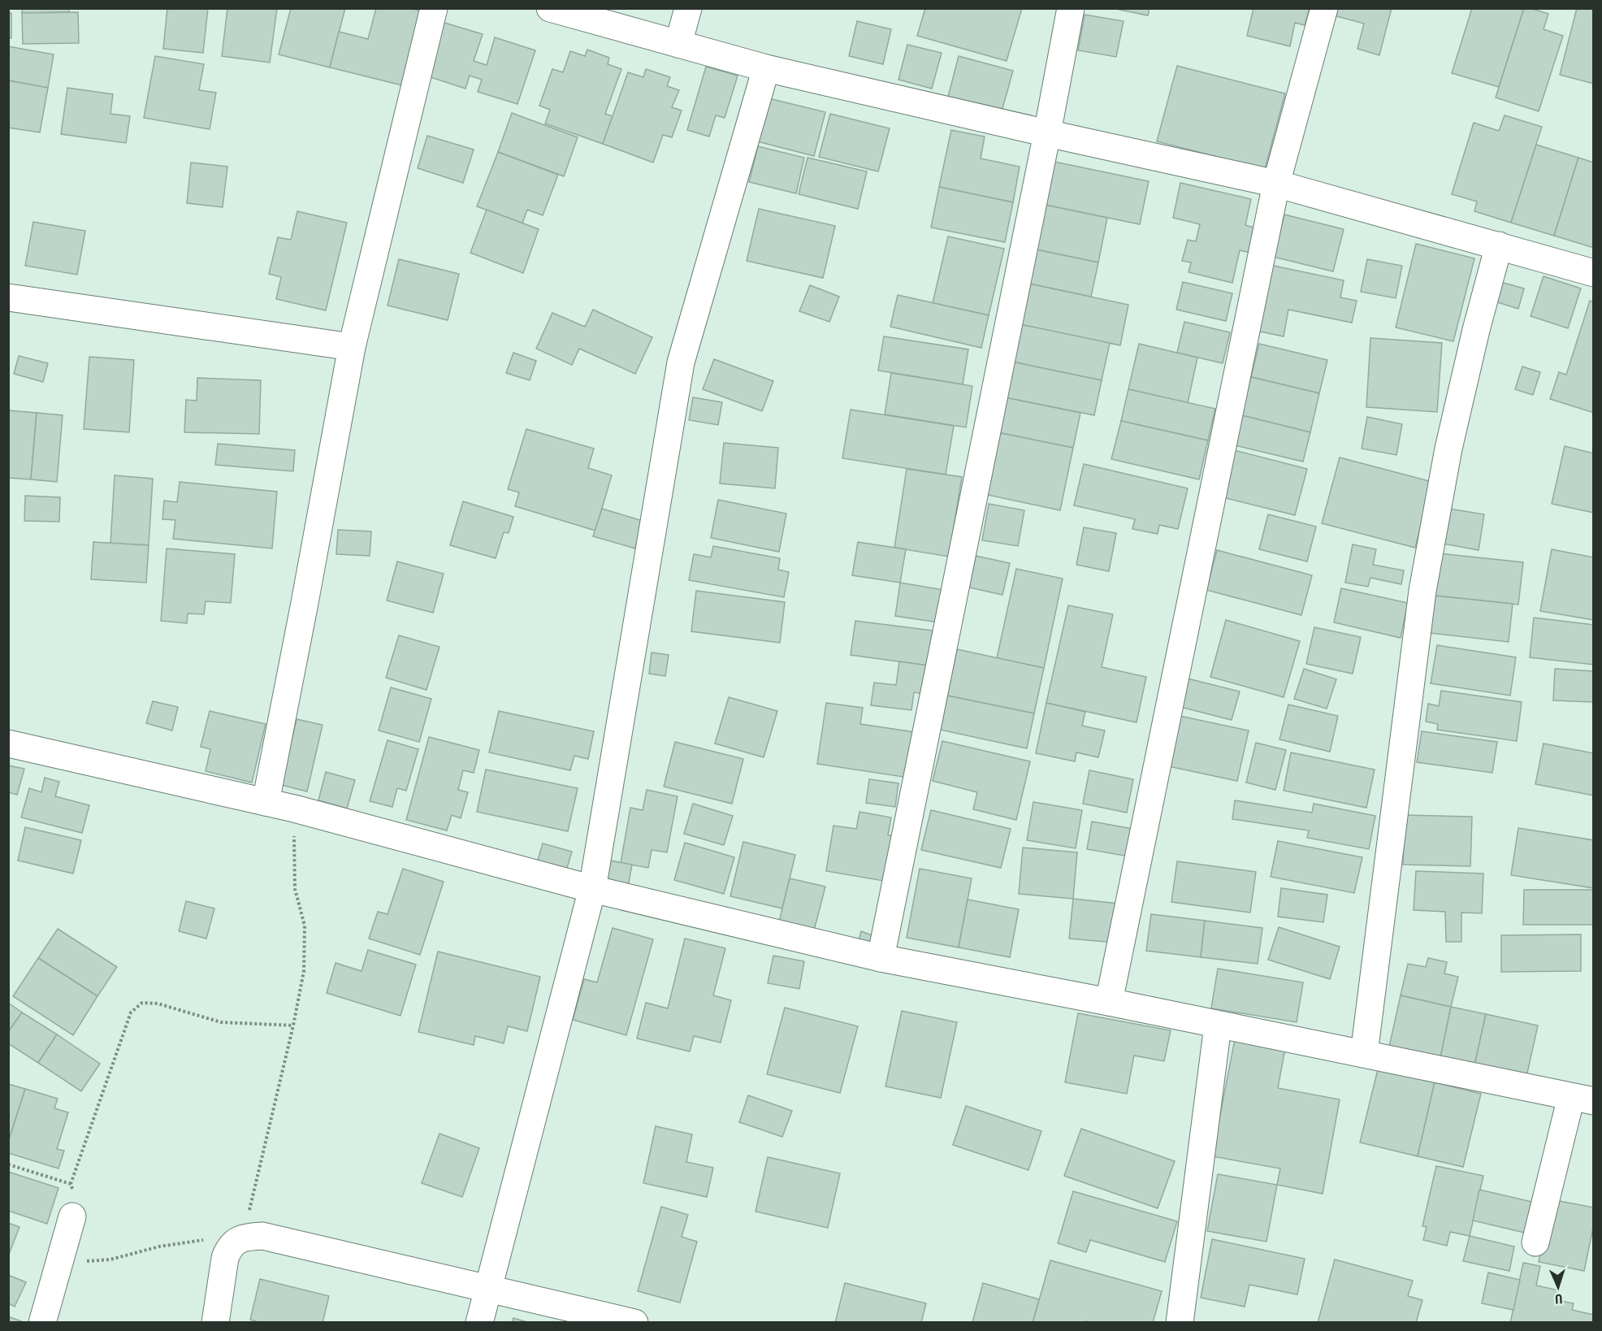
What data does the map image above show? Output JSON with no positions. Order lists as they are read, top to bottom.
{
  "north": "bottom"
}
